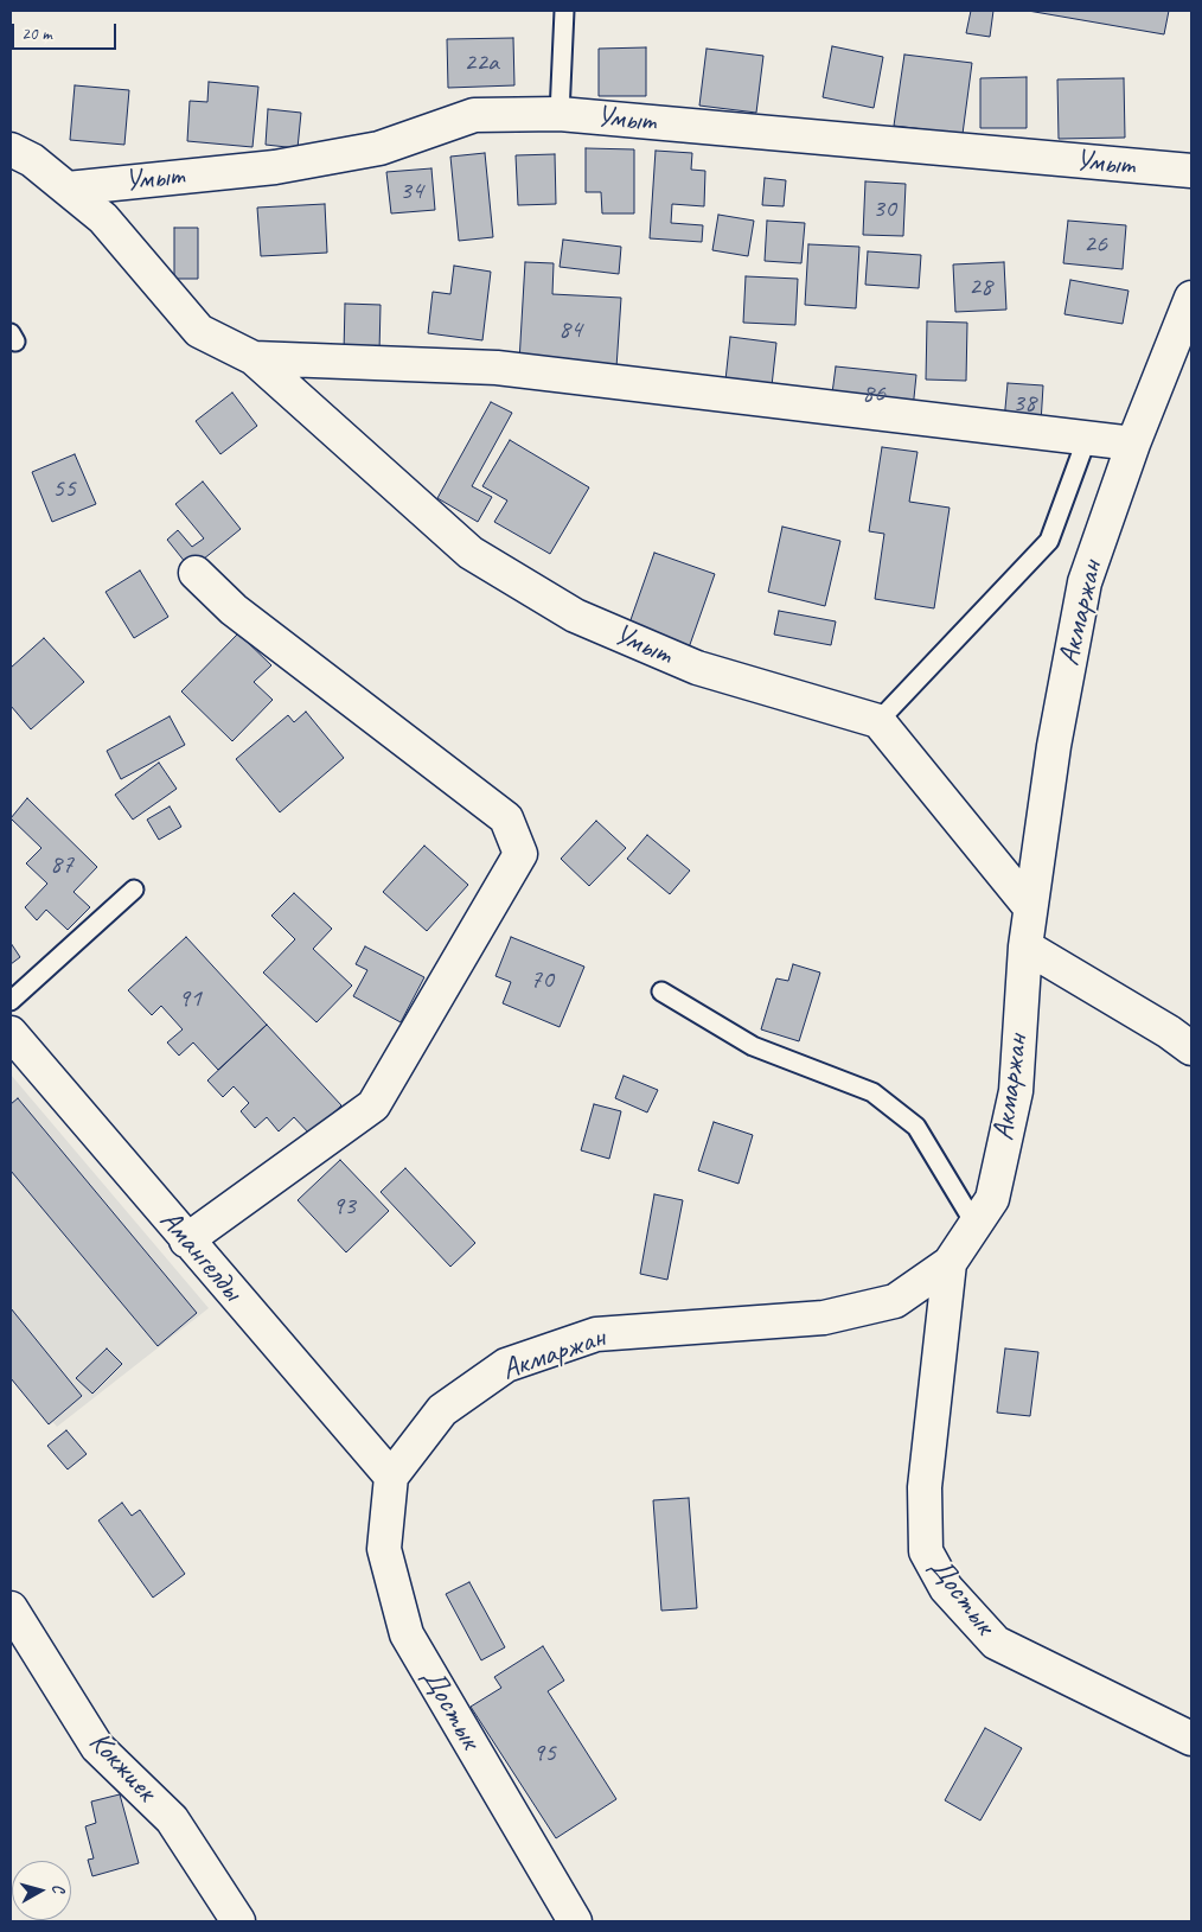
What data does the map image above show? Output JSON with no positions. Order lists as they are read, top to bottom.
{
  "streets": {
    "street": [
      "Умыт",
      "Акмаржан",
      "Амангелды",
      "Достык",
      "Кокжиек"
    ]
  },
  "crossings": [
    ["Умыт", "Акмаржан"],
    ["Акмаржан", "Амангелды"],
    ["Акмаржан", "Достык"],
    ["Амангелды", "Достык"]
  ],
  "house_numbers": [
    "22а",
    "34",
    "30",
    "26",
    "28",
    "84",
    "86",
    "38",
    "55",
    "87",
    "70",
    "91",
    "93",
    "95"
  ],
  "scale_bar": "20 m",
  "north": "right"
}
